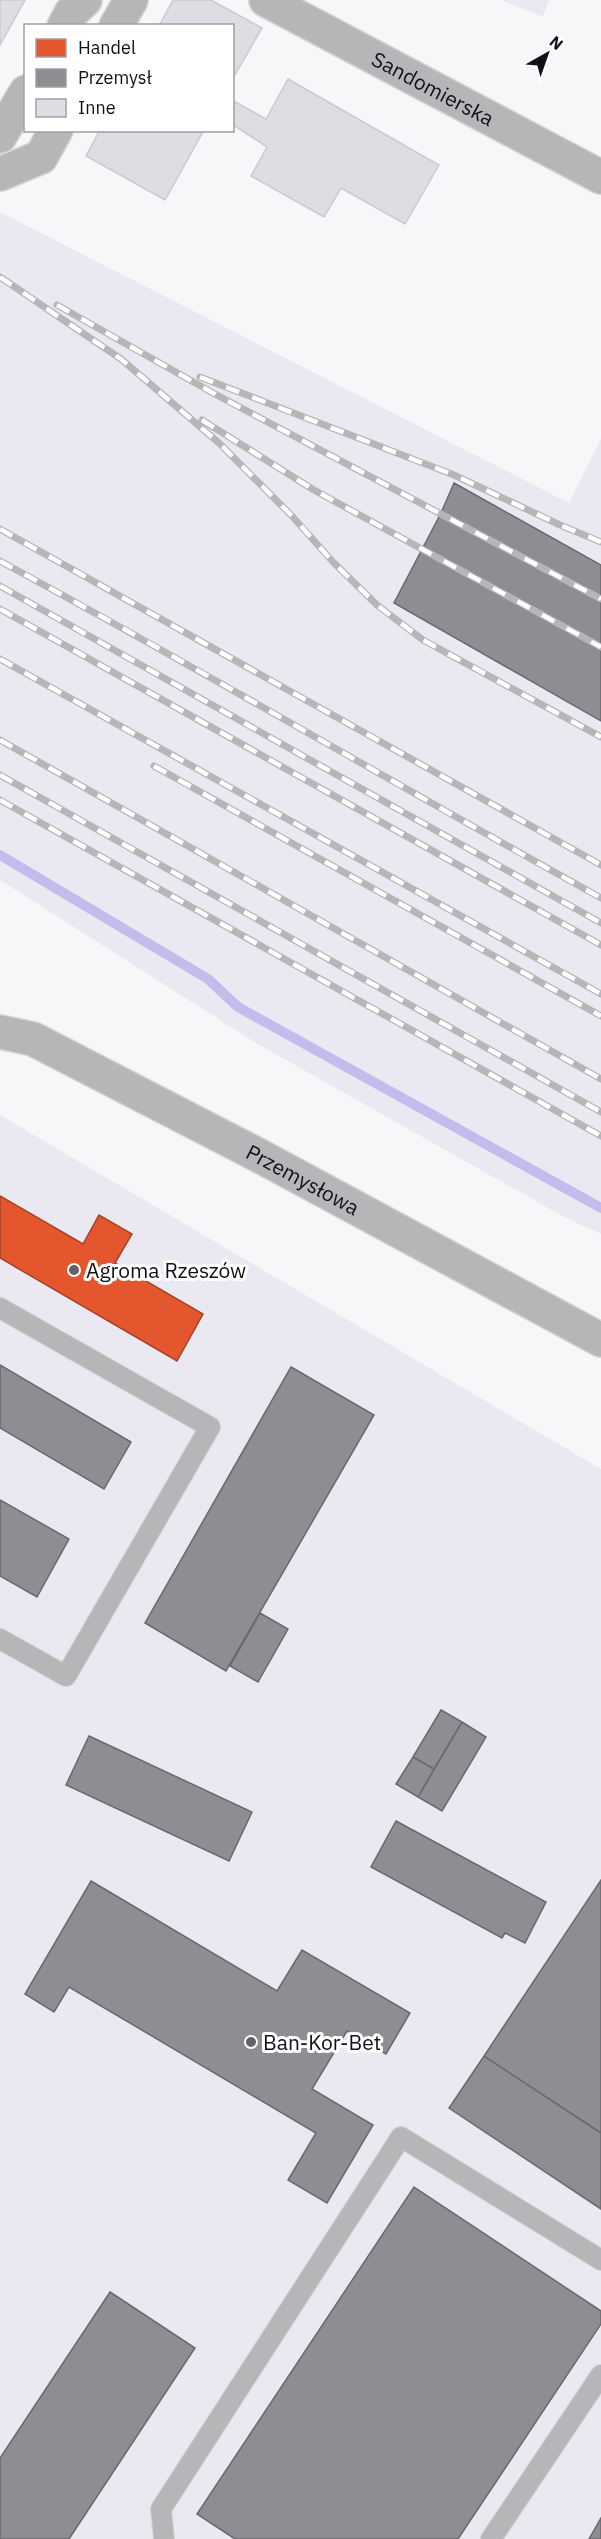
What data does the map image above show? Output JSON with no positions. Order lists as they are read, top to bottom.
{
  "streets": {
    "street": ["Sandomierska", "Przemysłowa"]
  },
  "places": ["Agroma Rzeszów", "Ban-Kor-Bet"],
  "legend": ["Handel", "Przemysł", "Inne"],
  "north": "top right"
}
